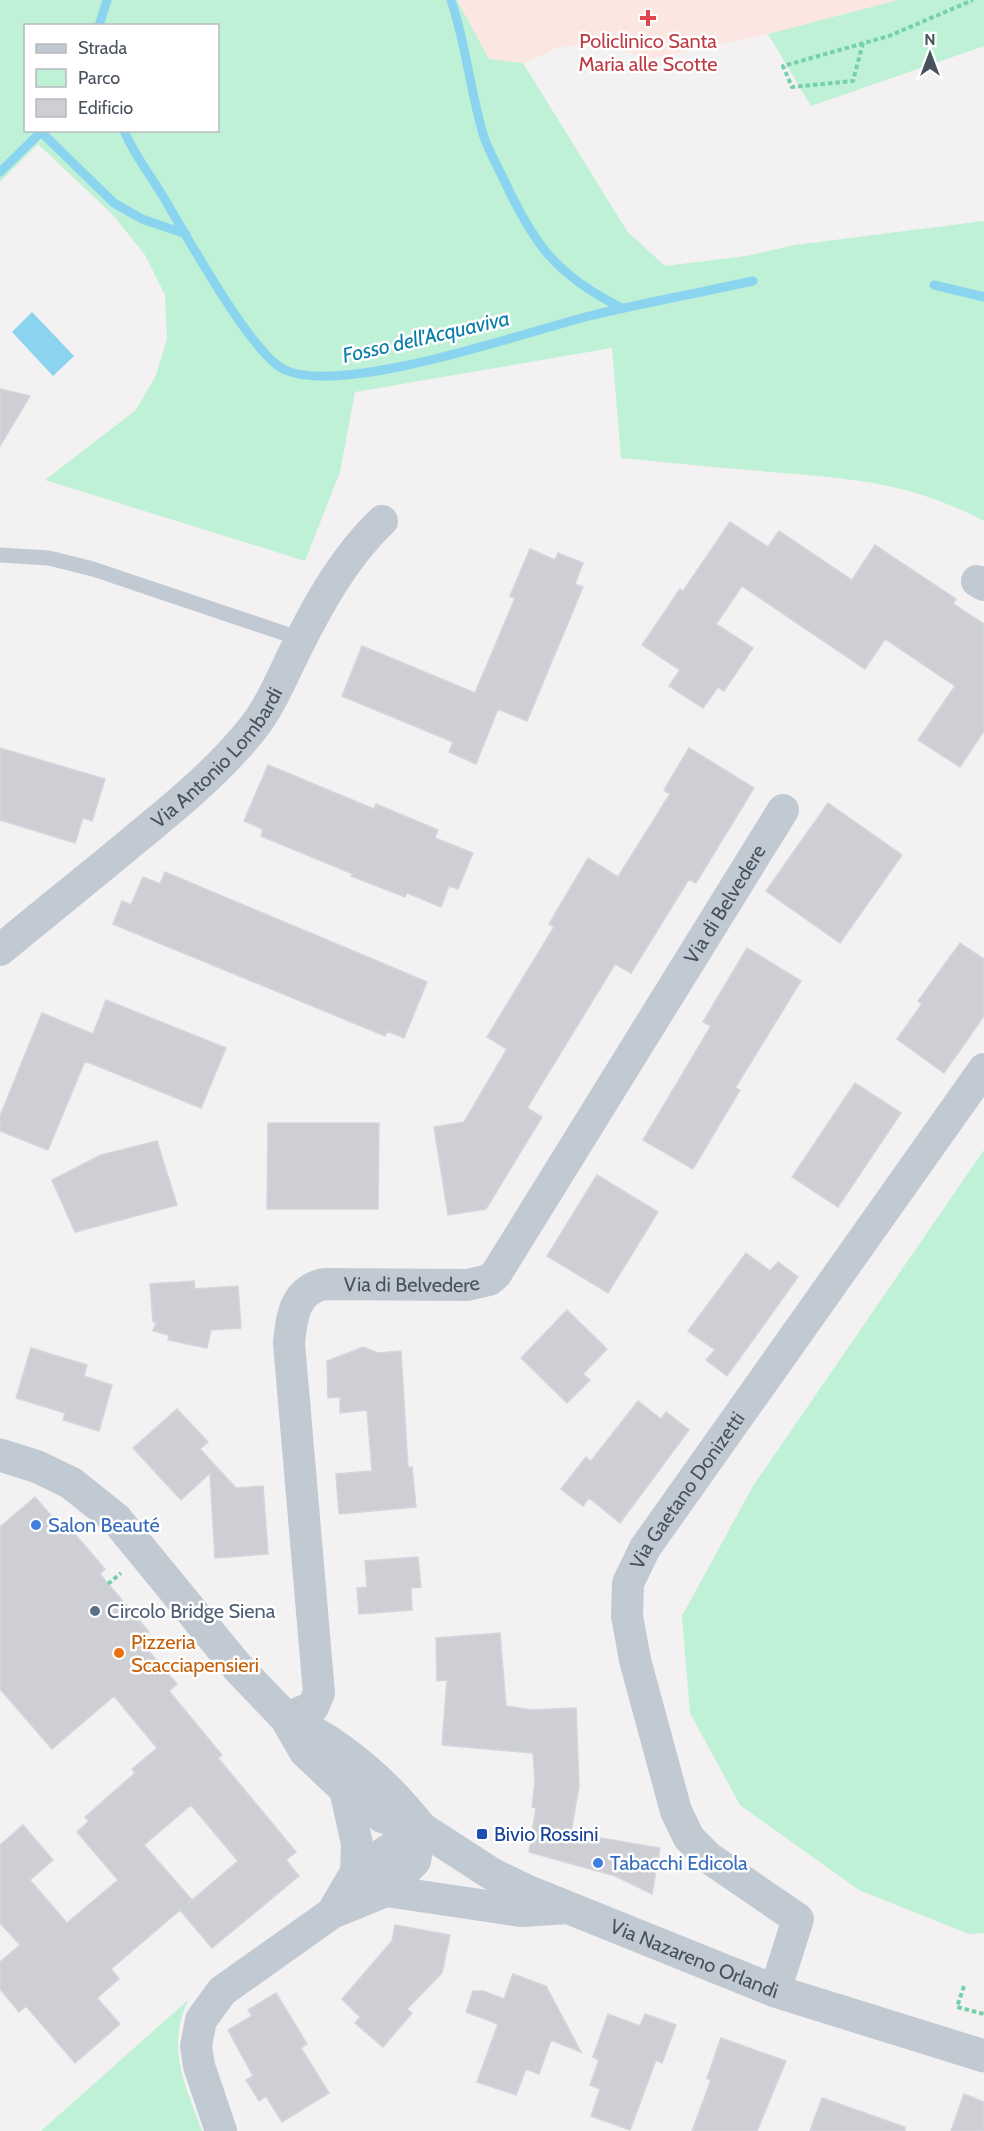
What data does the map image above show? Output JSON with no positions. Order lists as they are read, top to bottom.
{
  "streets": {
    "street": [
      "Via Antonio Lombardi",
      "Via di Belvedere",
      "Via Gaetano Donizetti",
      "Via Nazareno Orlandi"
    ]
  },
  "crossings": [
    ["Via di Belvedere", "Via Nazareno Orlandi"],
    ["Via Gaetano Donizetti", "Via Nazareno Orlandi"]
  ],
  "water": ["Fosso dell'Acquaviva"],
  "places": {
    "health": ["Policlinico Santa Maria alle Scotte"],
    "other": [
      "Salon Beauté",
      "Circolo Bridge Siena",
      "Pizzeria Scacciapensieri",
      "Tabacchi Edicola"
    ],
    "transit": ["Bivio Rossini"]
  },
  "legend": ["Strada", "Parco", "Edificio"],
  "north": "top"
}
